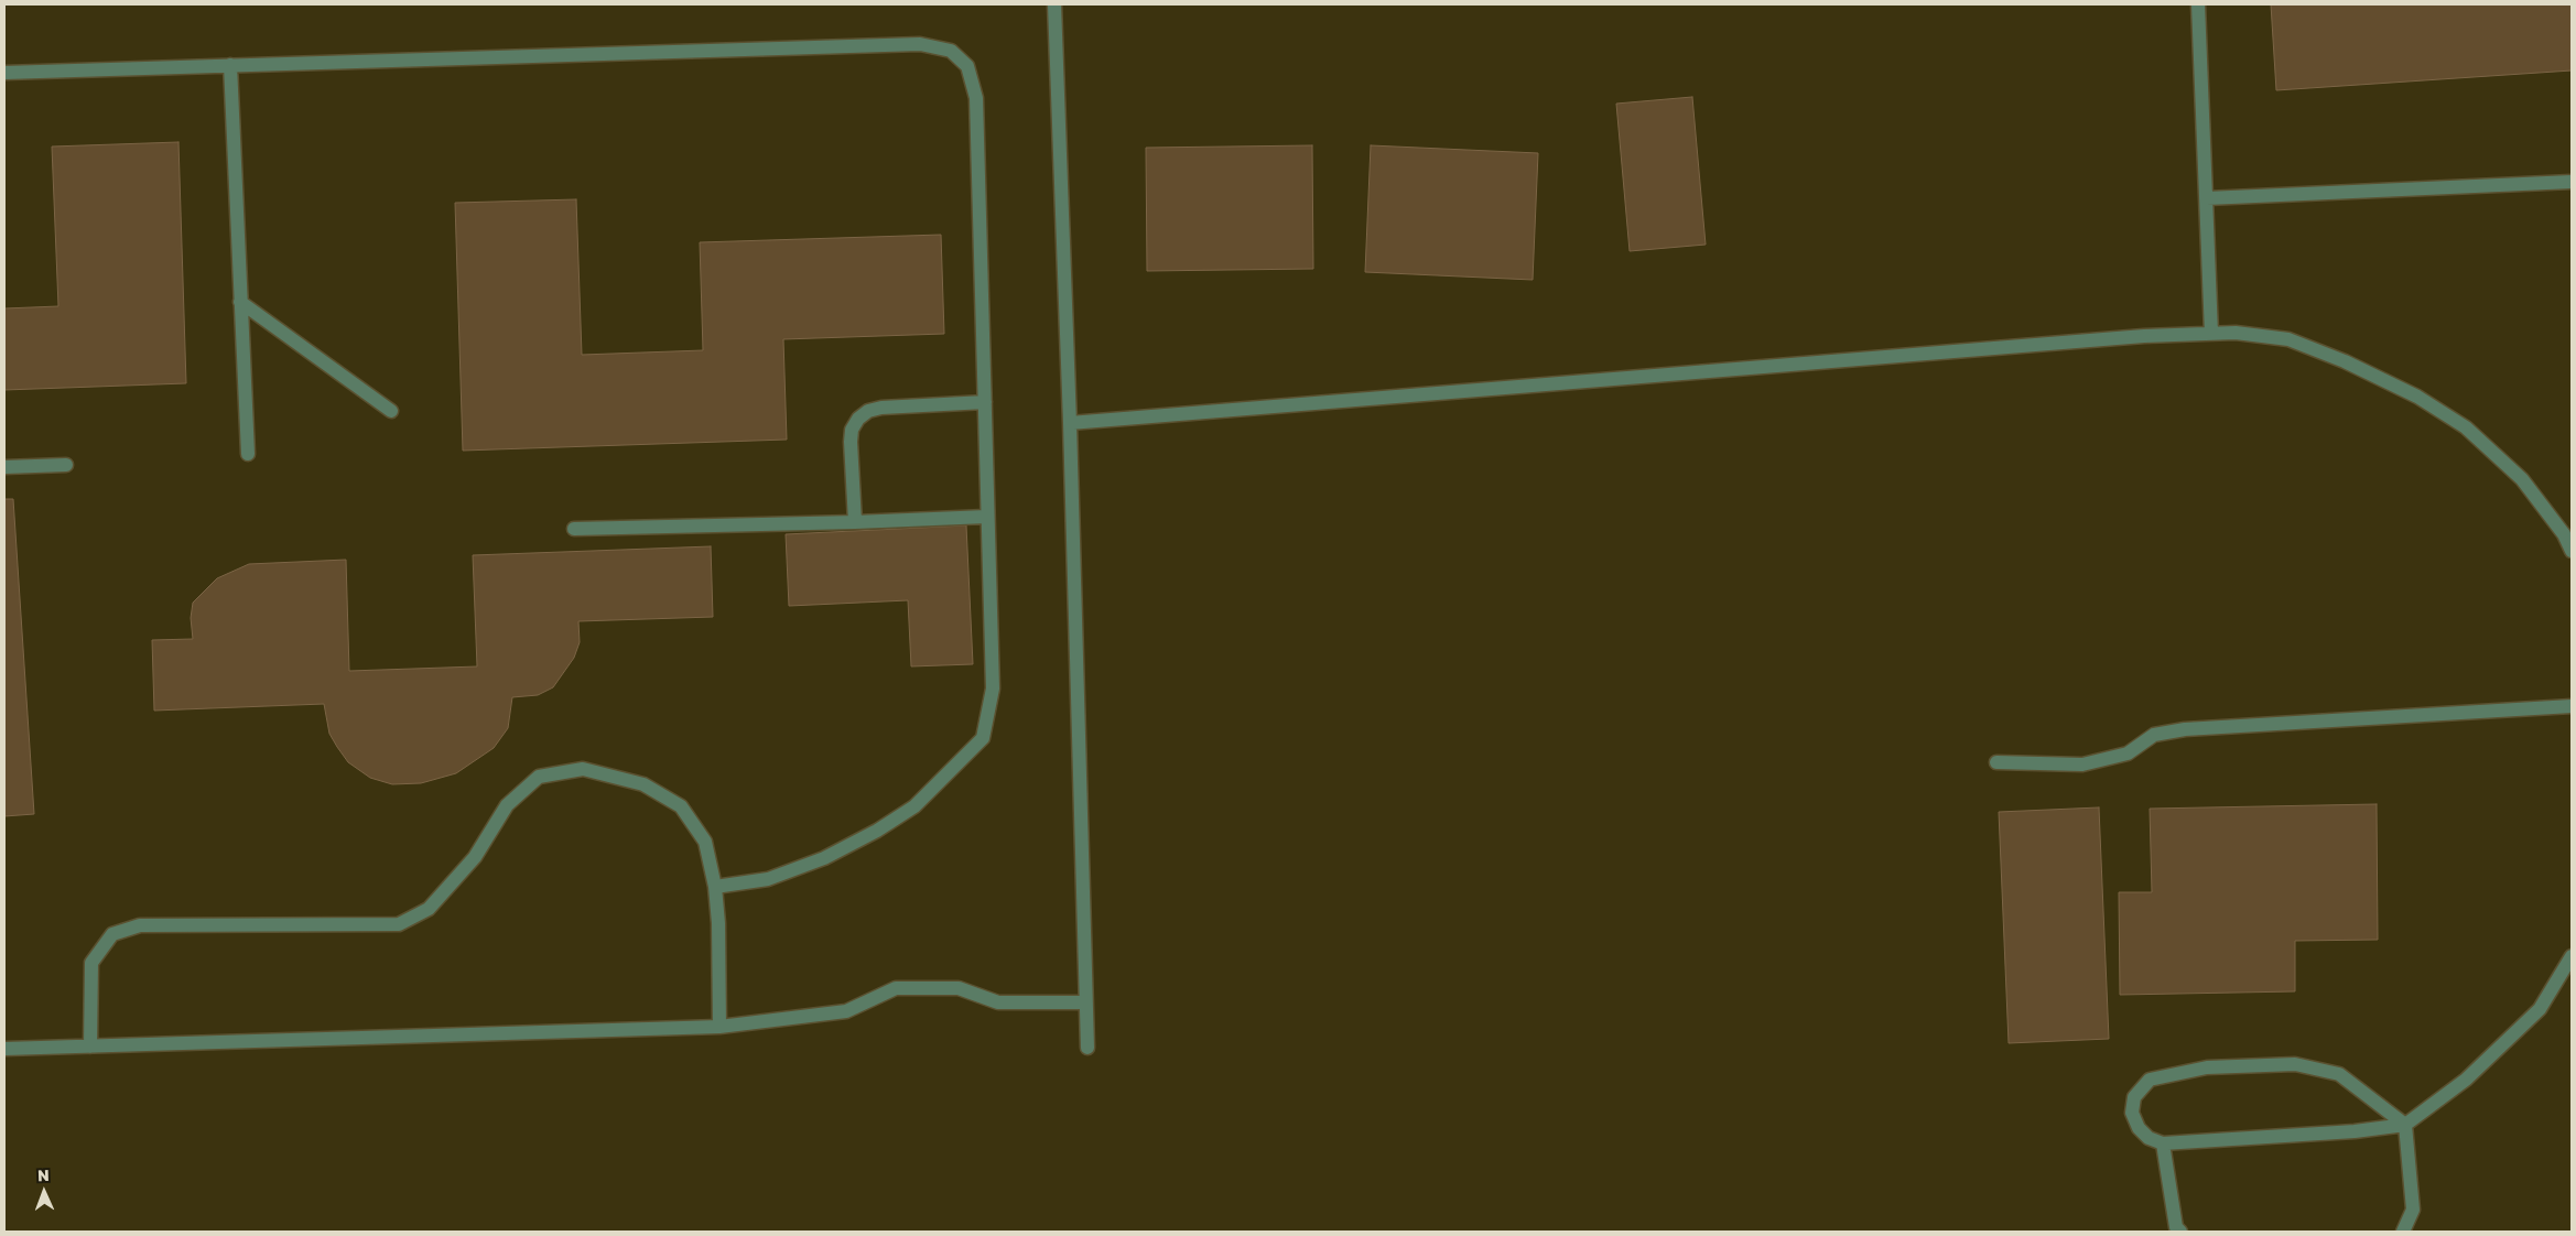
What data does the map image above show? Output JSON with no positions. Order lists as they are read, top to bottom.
{
  "north": "top"
}
